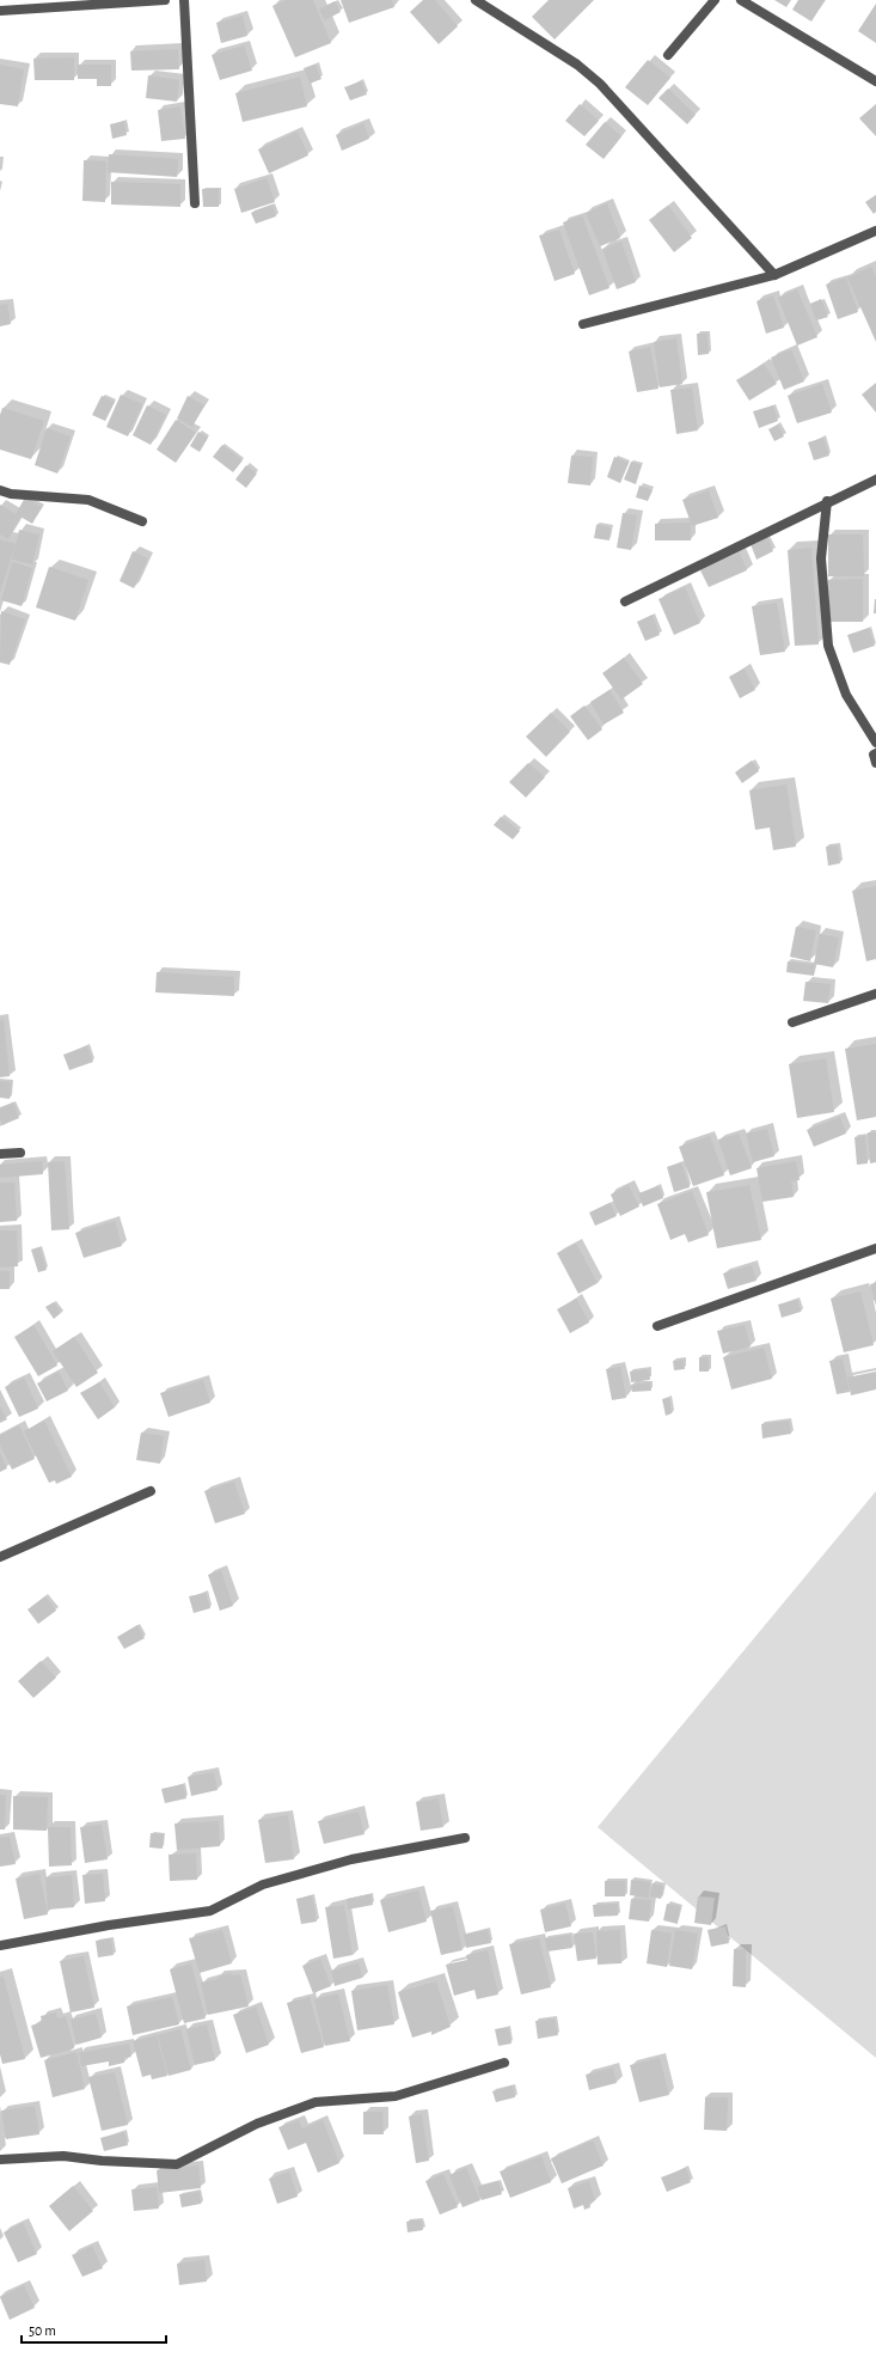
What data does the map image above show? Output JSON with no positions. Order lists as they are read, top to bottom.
{
  "scale_bar": "50 m"
}
